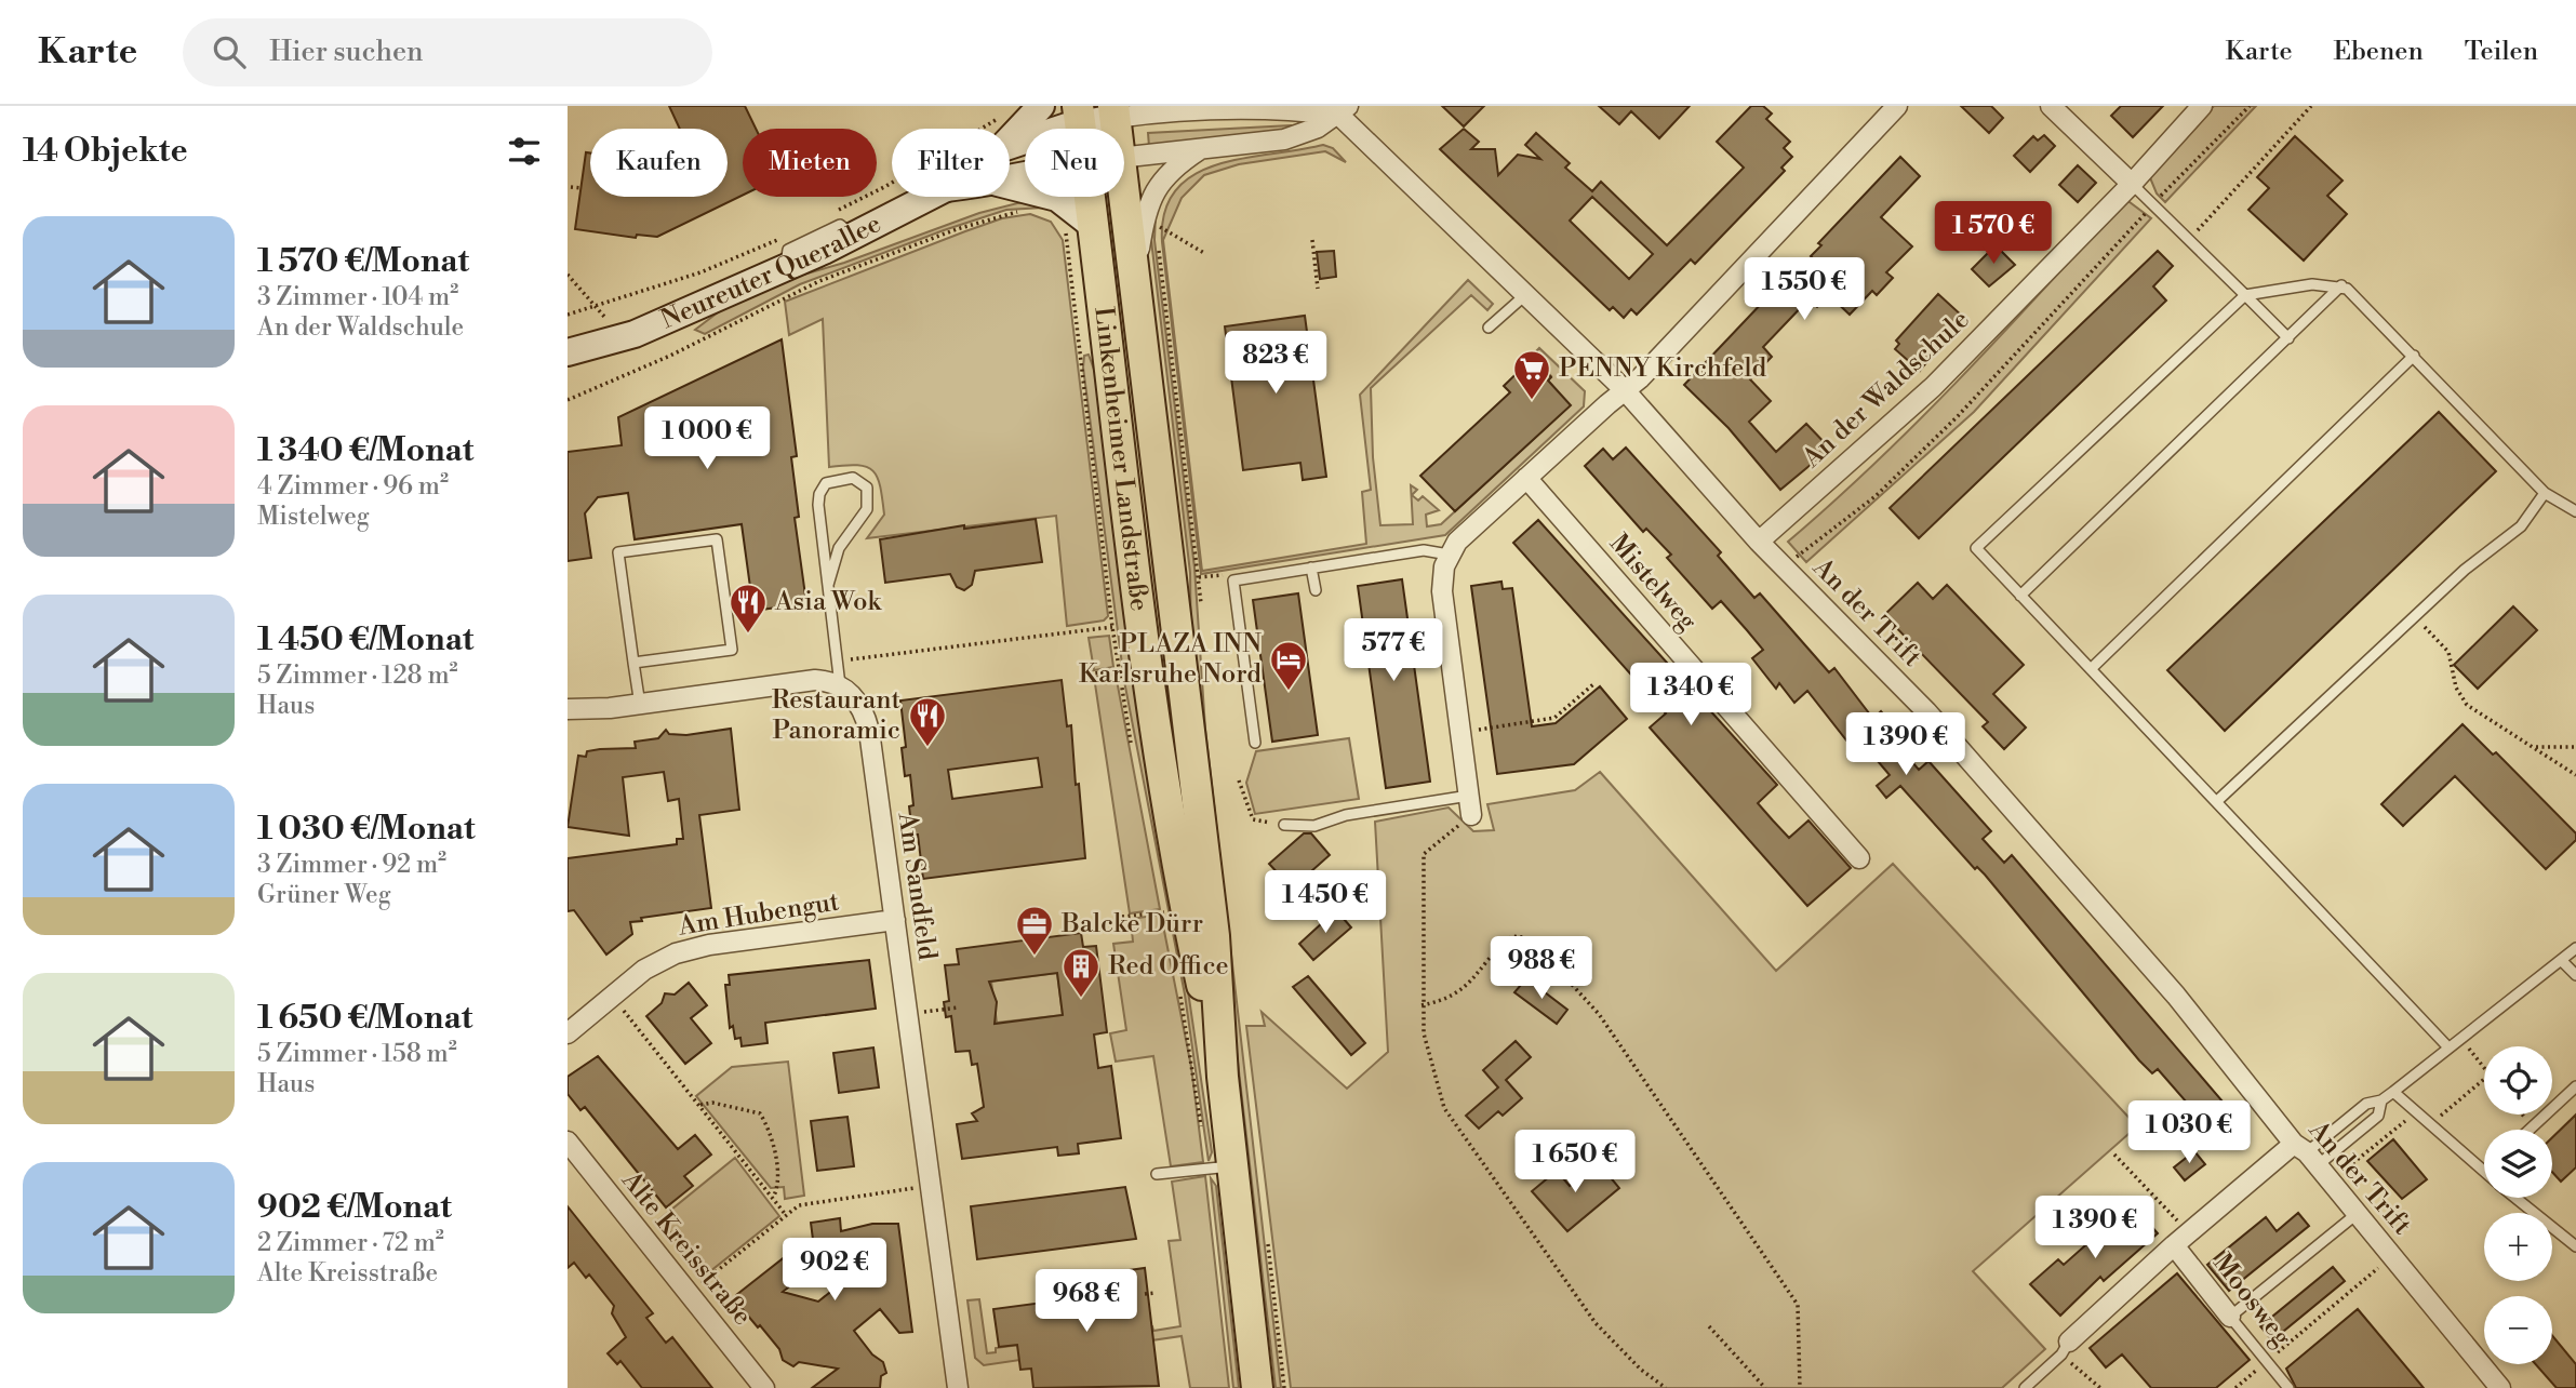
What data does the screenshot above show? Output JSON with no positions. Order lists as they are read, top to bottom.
{
  "streets": {
    "main road": ["Linkenheimer Landstraße"],
    "street": [
      "Neureuter Querallee",
      "An der Waldschule",
      "Mistelweg",
      "An der Trift",
      "Am Sandfeld",
      "Am Hubengut",
      "Alte Kreisstraße",
      "Moosweg"
    ]
  },
  "crossings": [
    ["An der Waldschule", "An der Trift"],
    ["Am Sandfeld", "Am Hubengut"]
  ],
  "places": {
    "supermarket": ["PENNY Kirchfeld"],
    "restaurant": ["Asia Wok", "Restaurant Panoramic"],
    "hotel": ["PLAZA INN Karlsruhe Nord"],
    "office": ["Balcke Dürr"],
    "building": ["Red Office"]
  },
  "page": {
    "header": "Karte",
    "search": "Hier suchen",
    "nav": ["Karte", "Ebenen", "Teilen"],
    "heading": "14 Objekte",
    "chip": [
      "Kaufen",
      "Mieten",
      "Filter",
      "Neu"
    ],
    "list": [
      {
        "name": "1 570 €/Monat",
        "note": "3 Zimmer · 104 m² · An der Waldschule"
      },
      {
        "name": "1 340 €/Monat",
        "note": "4 Zimmer · 96 m² · Mistelweg"
      },
      {
        "name": "1 450 €/Monat",
        "note": "5 Zimmer · 128 m² · Haus"
      },
      {
        "name": "1 030 €/Monat",
        "note": "3 Zimmer · 92 m² · Grüner Weg"
      },
      {
        "name": "1 650 €/Monat",
        "note": "5 Zimmer · 158 m² · Haus"
      },
      {
        "name": "902 €/Monat",
        "note": "2 Zimmer · 72 m² · Alte Kreisstraße"
      }
    ],
    "price": [
      "1 570 €",
      "1 550 €",
      "823 €",
      "1 000 €",
      "577 €",
      "1 340 €",
      "1 390 €",
      "1 450 €",
      "988 €",
      "1 030 €",
      "1 650 €",
      "1 390 €",
      "902 €",
      "968 €"
    ],
    "map_buttons": ["+", "−"]
  }
}
